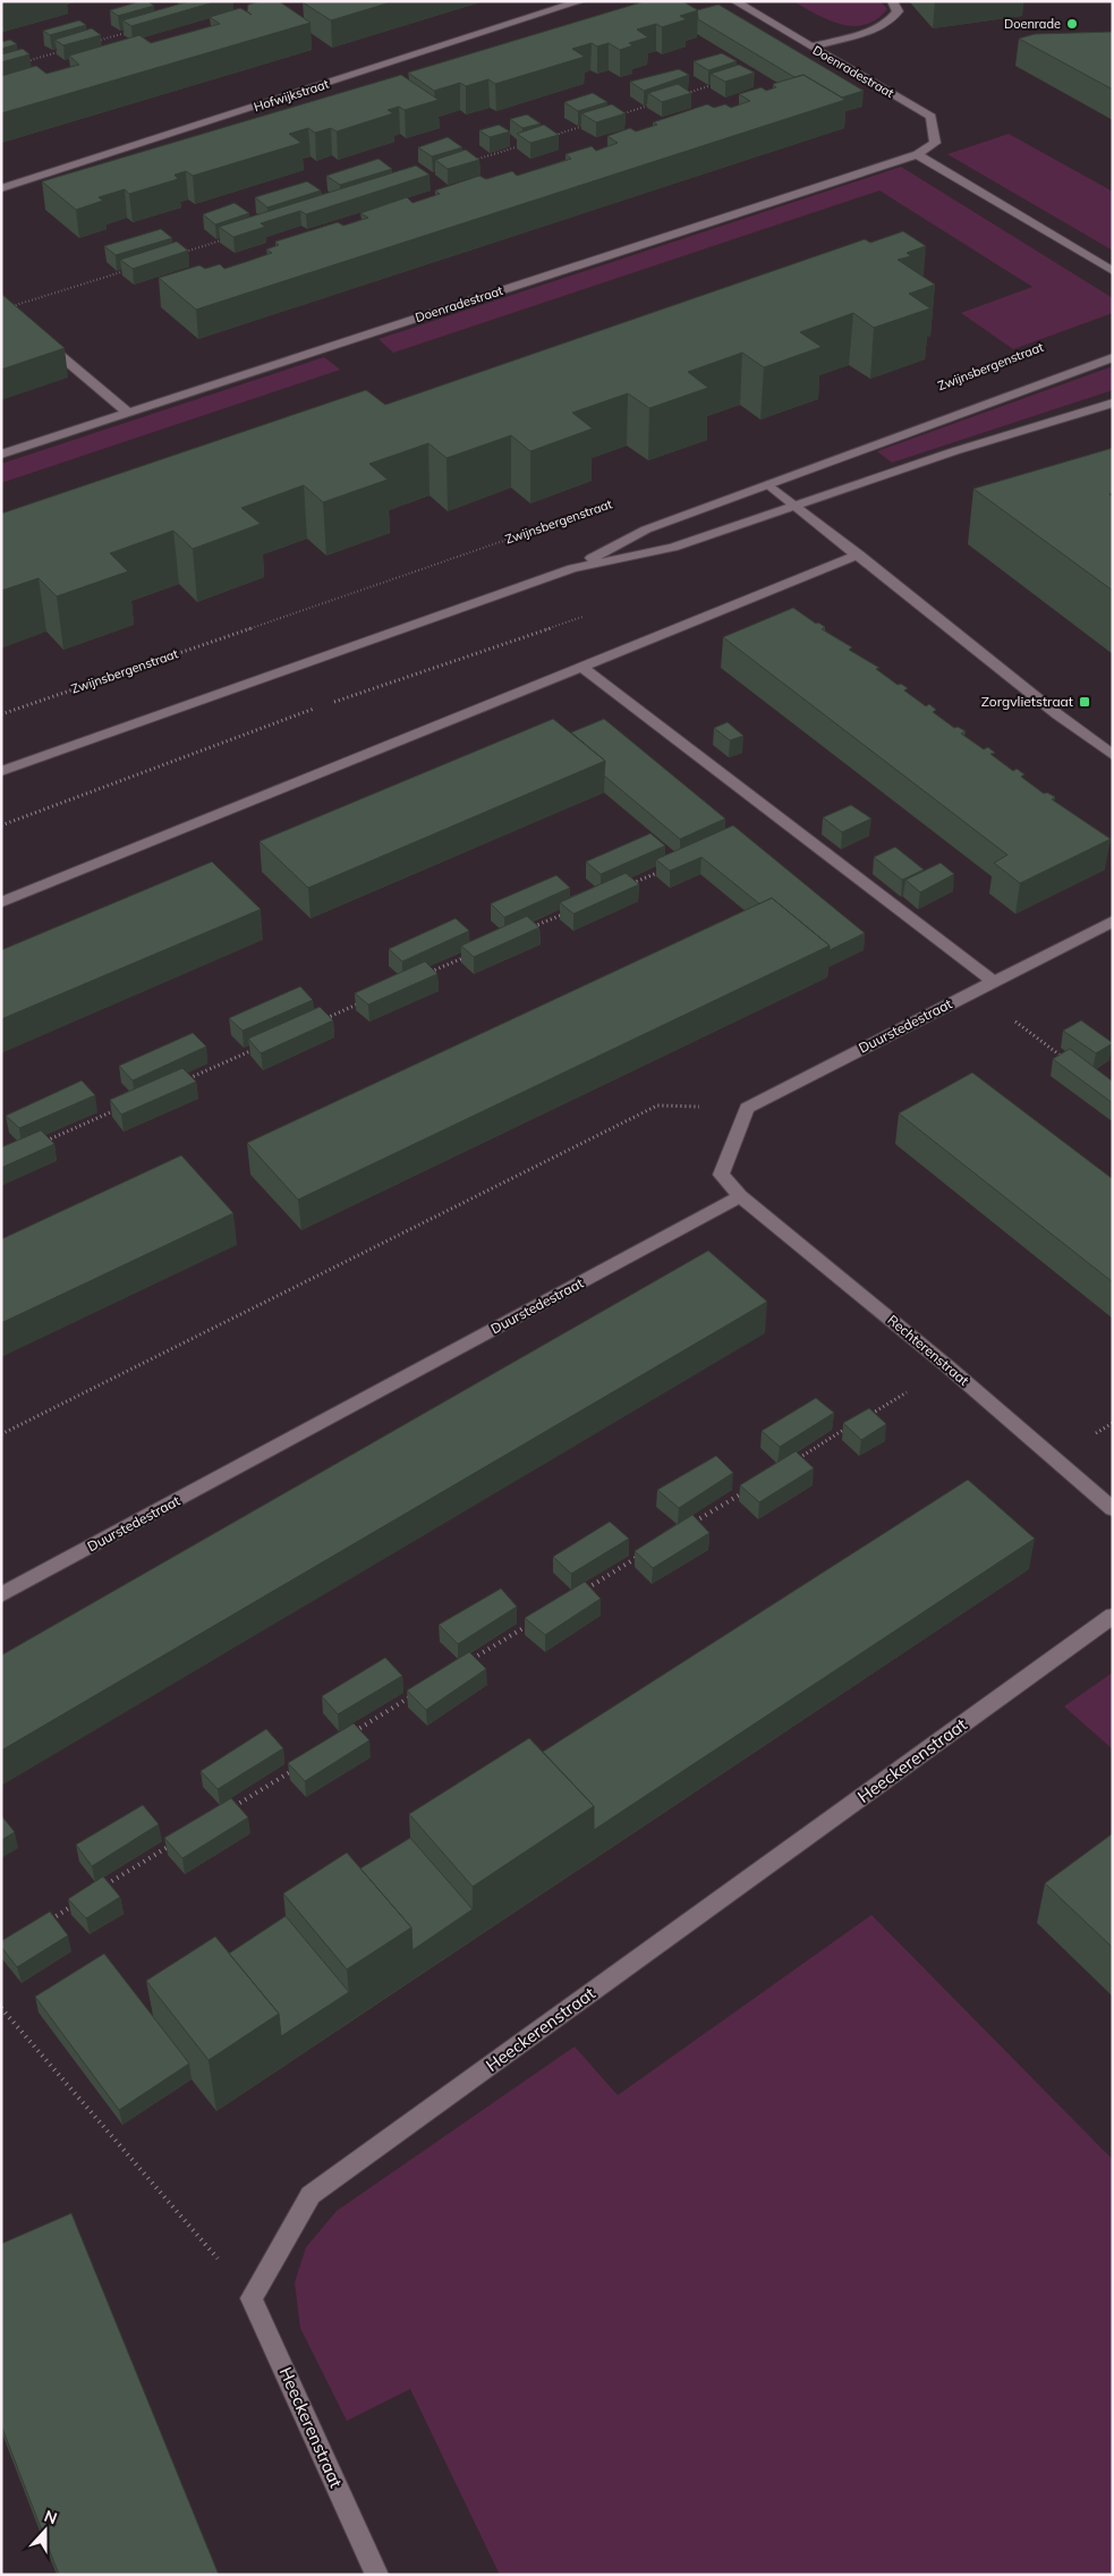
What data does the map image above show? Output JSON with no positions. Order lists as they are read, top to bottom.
{
  "streets": {
    "street": [
      "Doenradestraat",
      "Hofwijkstraat",
      "Duurstedestraat",
      "Rechterenstraat",
      "Heeckerenstraat"
    ],
    "path": ["Zwijnsbergenstraat"]
  },
  "crossings": [
    ["Duurstedestraat", "Rechterenstraat"]
  ],
  "places": {
    "other": ["Doenrade"],
    "transit": ["Zorgvlietstraat"]
  },
  "north": "top"
}
